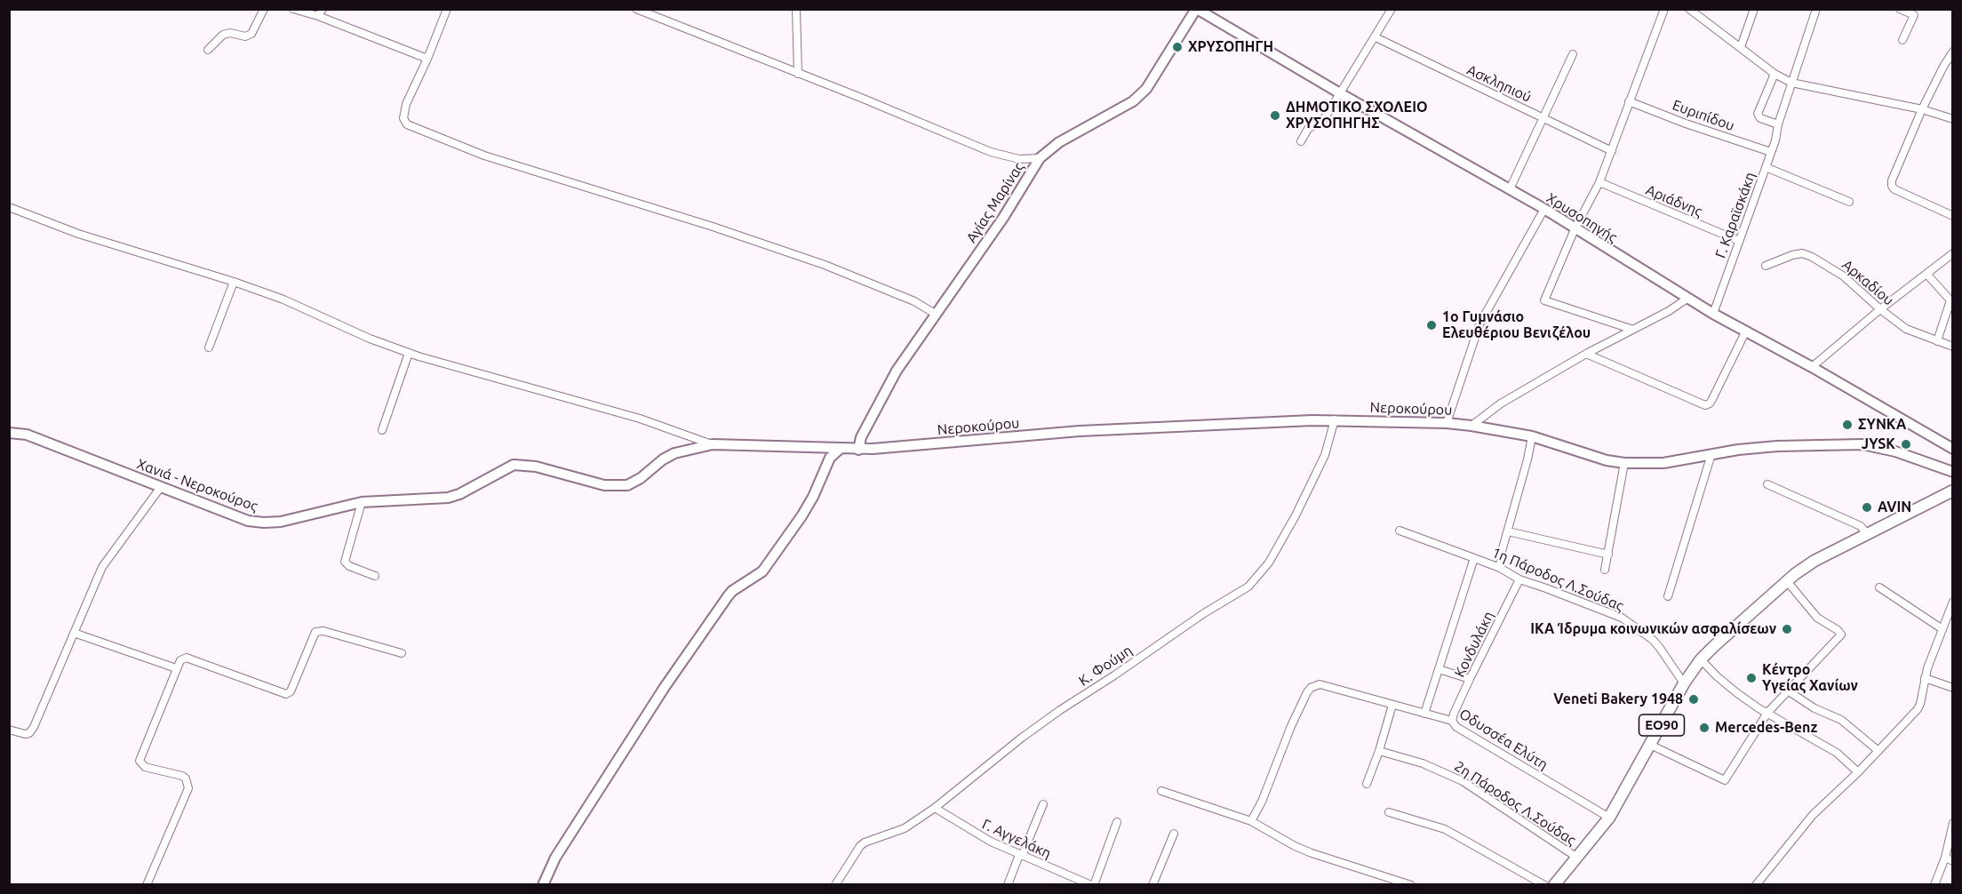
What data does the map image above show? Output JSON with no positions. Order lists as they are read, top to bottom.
{
  "streets": {
    "main road": [
      "Αγίας Μαρίνας",
      "Χρυσοπηγής",
      "Νεροκούρου",
      "Χανιά - Νεροκούρος",
      "ΕΟ90"
    ],
    "street": [
      "Ασκληπιού",
      "Ευριπίδου",
      "Αριάδνης",
      "Γ. Καραϊσκάκη",
      "Αρκαδίου",
      "1η Πάροδος Λ.Σούδας",
      "Κονδυλάκη",
      "Κ. Φούμη",
      "Οδυσσέα Ελύτη",
      "2η Πάροδος Λ.Σούδας",
      "Γ. Αγγελάκη"
    ]
  },
  "crossings": [
    ["Ευριπίδου", "Γ. Καραϊσκάκη"],
    ["Αριάδνης", "Γ. Καραϊσκάκη"],
    ["Αγίας Μαρίνας", "Χρυσοπηγής"],
    ["Αγίας Μαρίνας", "Νεροκούρου"],
    ["Γ. Καραϊσκάκη", "Χρυσοπηγής"],
    ["Νεροκούρου", "Χανιά - Νεροκούρος"],
    ["Νεροκούρου", "Κ. Φούμη"],
    ["1η Πάροδος Λ.Σούδας", "Κονδυλάκη"],
    ["1η Πάροδος Λ.Σούδας", "ΕΟ90"],
    ["Κονδυλάκη", "Οδυσσέα Ελύτη"],
    ["Κ. Φούμη", "Γ. Αγγελάκη"],
    ["ΕΟ90", "Οδυσσέα Ελύτη"],
    ["ΕΟ90", "2η Πάροδος Λ.Σούδας"]
  ],
  "places": [
    "ΧΡΥΣΟΠΗΓΗ",
    "ΔΗΜΟΤΙΚΟ ΣΧΟΛΕΙΟ ΧΡΥΣΟΠΗΓΗΣ",
    "1ο Γυμνάσιο Ελευθέριου Βενιζέλου",
    "ΣΥΝΚΑ",
    "JYSK",
    "AVIN",
    "ΙΚΑ Ίδρυμα κοινωνικών ασφαλίσεων",
    "Κέντρο Υγείας Χανίων",
    "Veneti Bakery 1948",
    "Mercedes-Benz"
  ]
}
